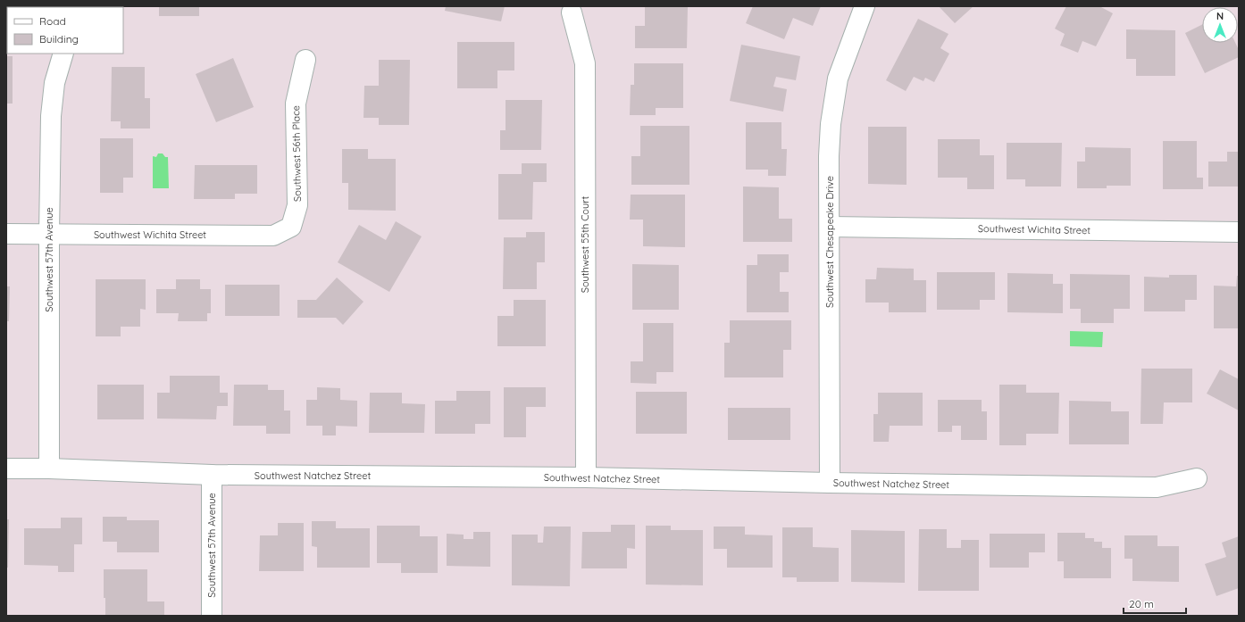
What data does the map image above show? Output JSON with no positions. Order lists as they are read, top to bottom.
{
  "streets": {
    "street": [
      "Southwest 56th Place",
      "Southwest Wichita Street",
      "Southwest Chesapeake Drive",
      "Southwest 55th Court",
      "Southwest 57th Avenue",
      "Southwest Natchez Street"
    ]
  },
  "crossings": [
    ["Southwest 56th Place", "Southwest Wichita Street"],
    ["Southwest Wichita Street", "Southwest Chesapeake Drive"],
    ["Southwest Wichita Street", "Southwest 57th Avenue"],
    ["Southwest Chesapeake Drive", "Southwest Natchez Street"],
    ["Southwest 55th Court", "Southwest Natchez Street"],
    ["Southwest 57th Avenue", "Southwest Natchez Street"]
  ],
  "legend": ["Road", "Building"],
  "scale_bar": "20 m",
  "north": "top"
}
